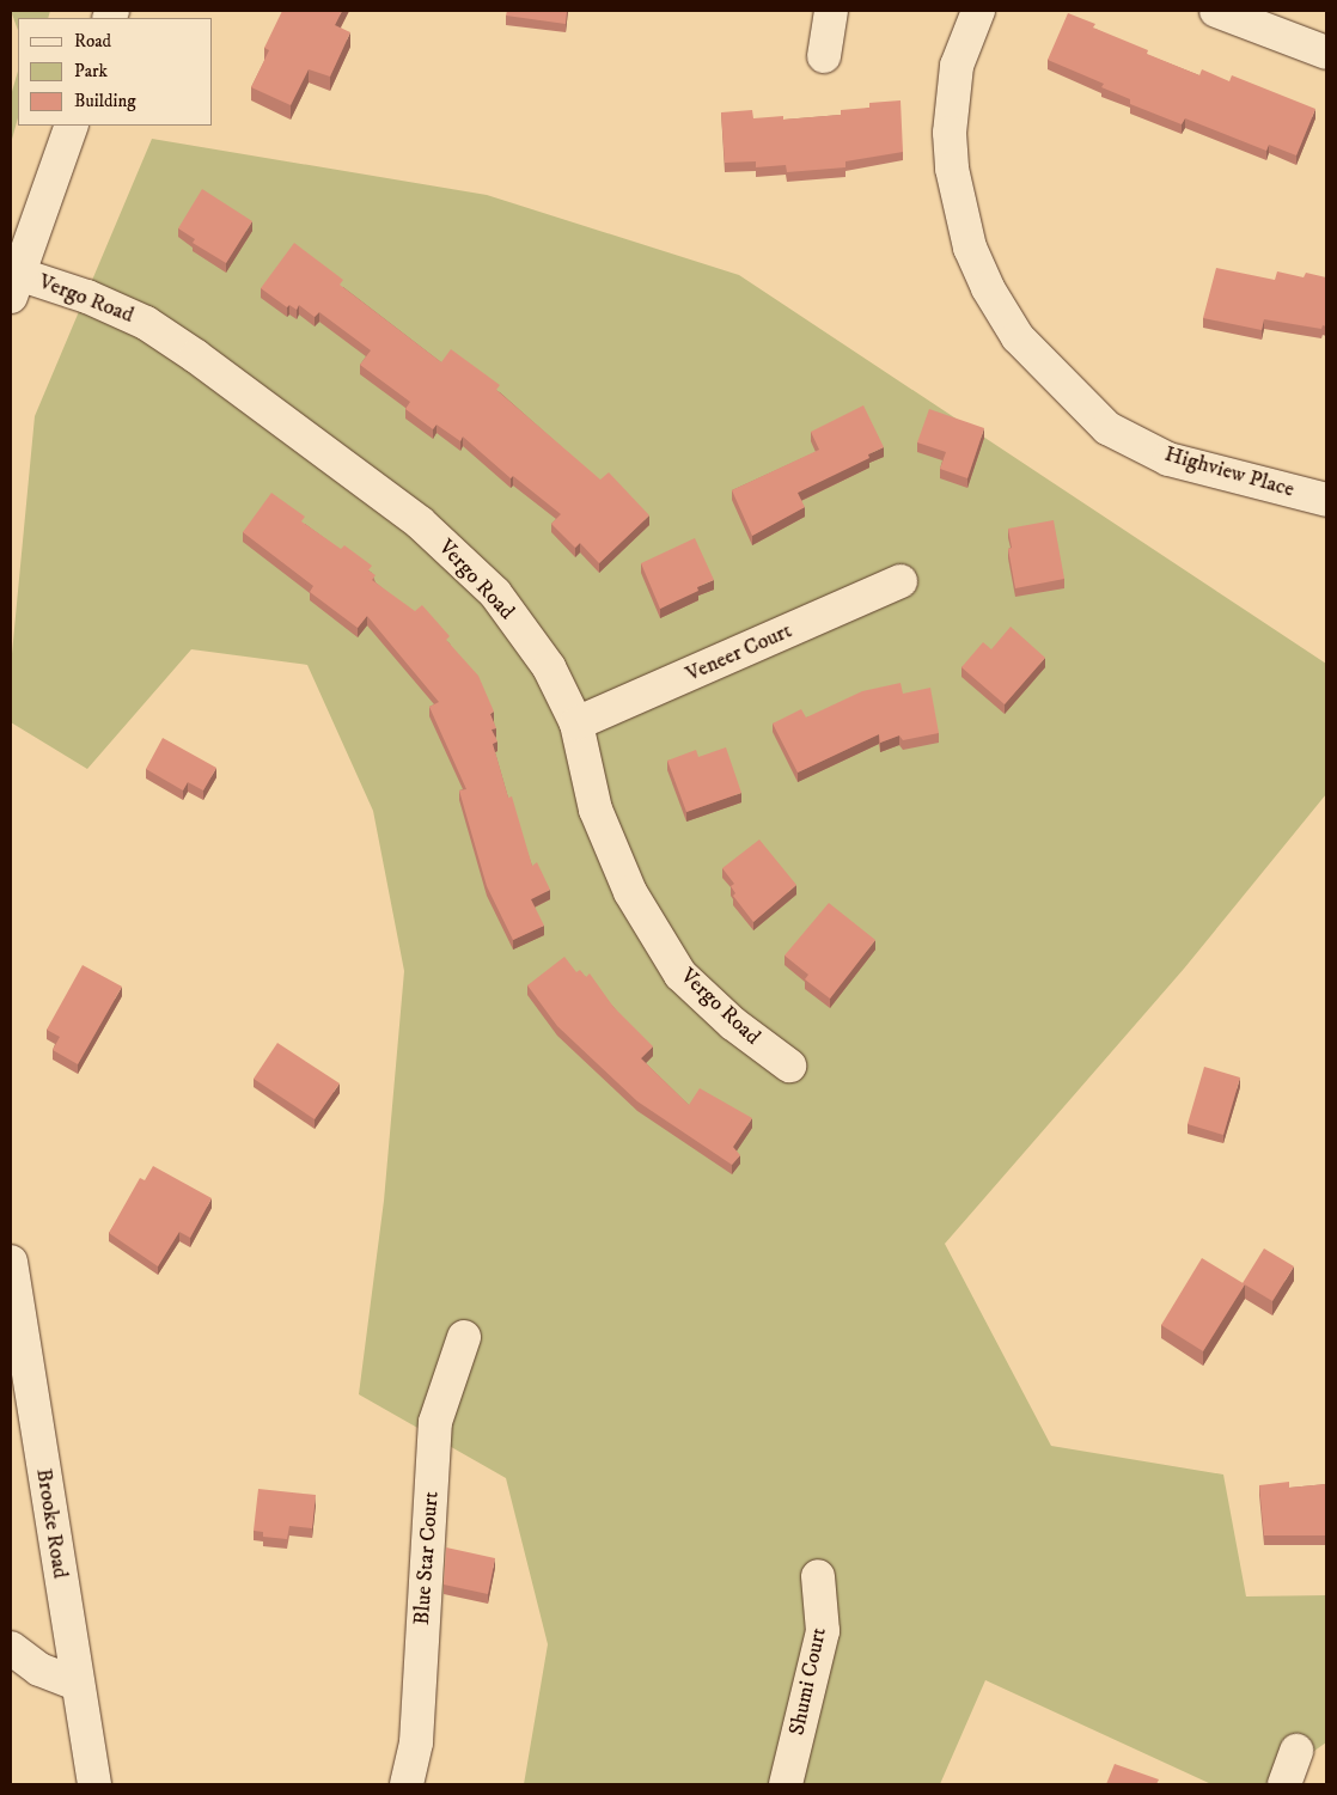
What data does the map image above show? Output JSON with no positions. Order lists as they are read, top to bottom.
{
  "streets": {
    "street": [
      "Vergo Road",
      "Highview Place",
      "Veneer Court",
      "Brooke Road",
      "Blue Star Court",
      "Shumi Court"
    ]
  },
  "crossings": [
    ["Vergo Road", "Veneer Court"]
  ],
  "legend": ["Road", "Park", "Building"]
}
